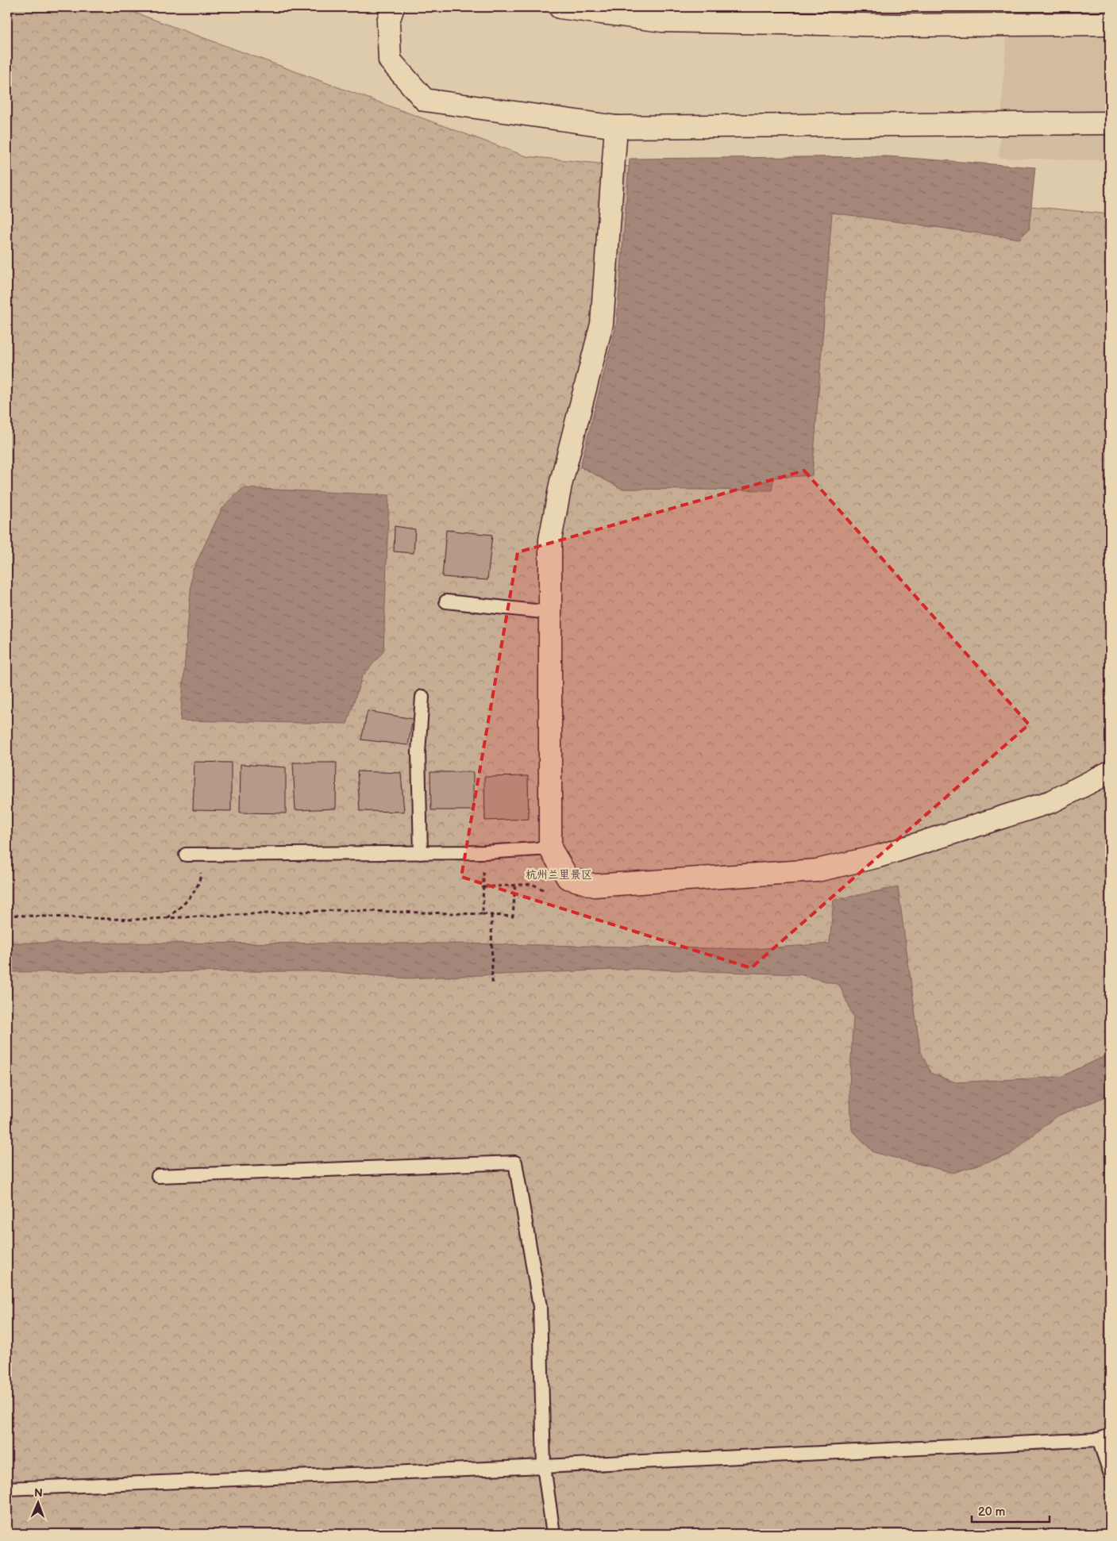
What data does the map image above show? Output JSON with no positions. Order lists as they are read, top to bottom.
{
  "parks": ["杭州兰里景区"],
  "scale_bar": "20 m",
  "north": "top"
}
